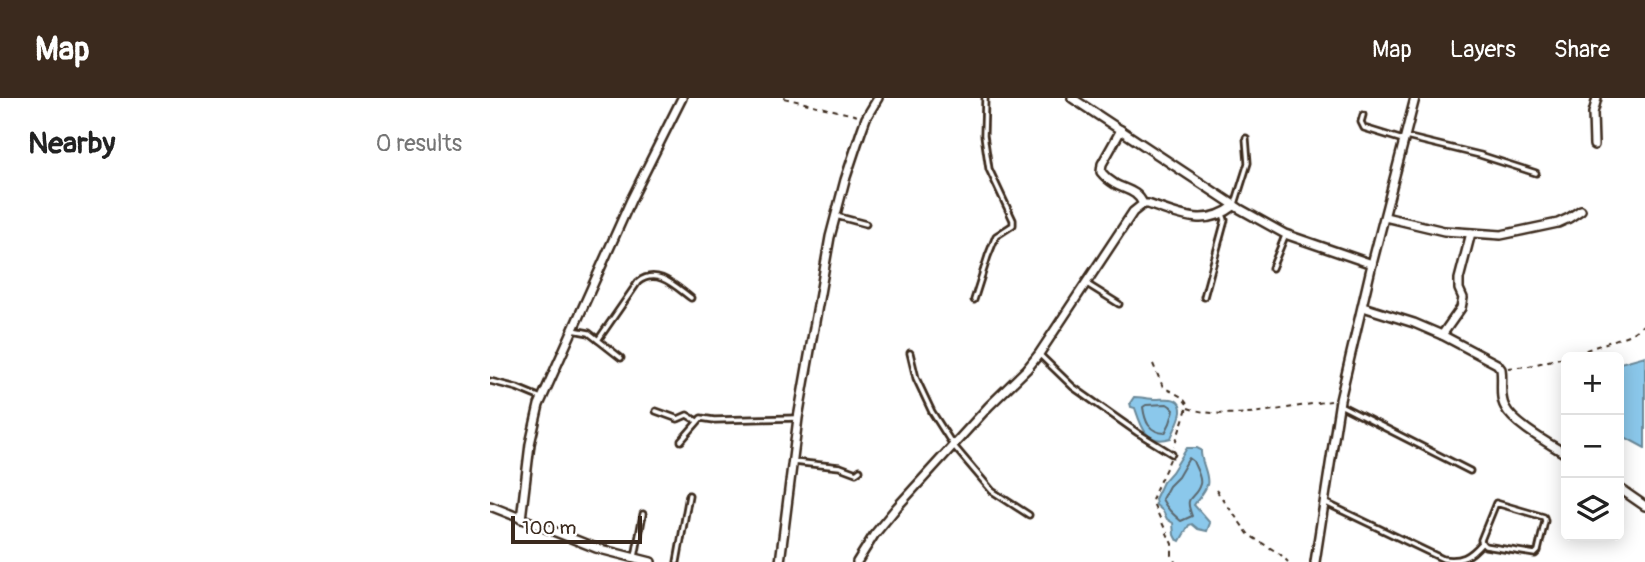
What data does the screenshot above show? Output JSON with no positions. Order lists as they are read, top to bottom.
{
  "scale_bar": "100 m",
  "page": {
    "header": "Map",
    "nav": ["Map", "Layers", "Share"],
    "heading": ["Nearby", "0 results"],
    "map_buttons": ["+", "−"],
    "scale": "100 m"
  }
}
